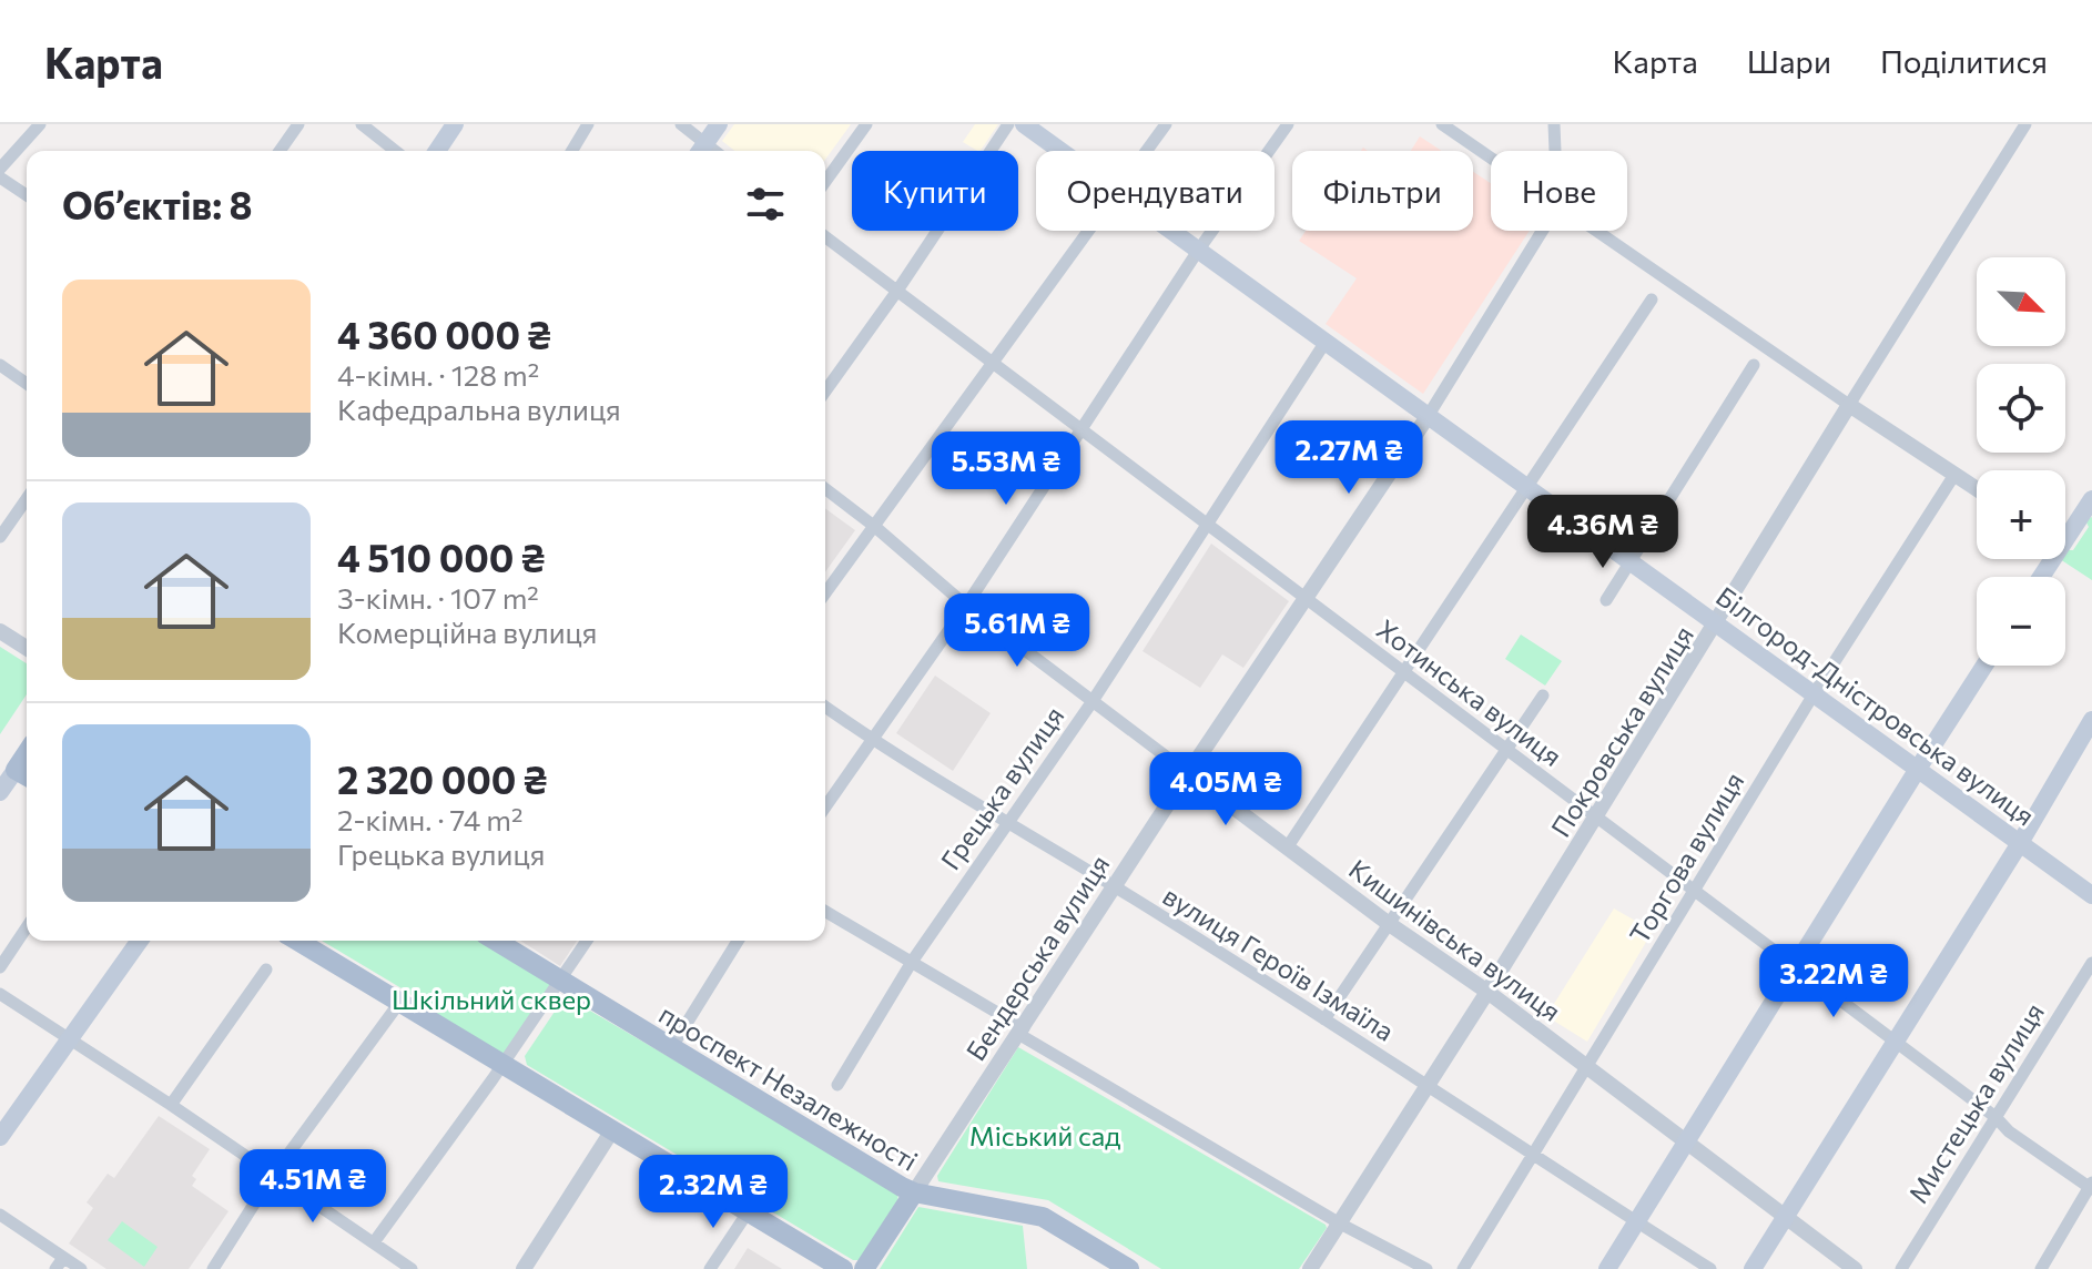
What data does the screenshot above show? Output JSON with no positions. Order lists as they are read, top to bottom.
{
  "streets": {
    "main road": ["Білгород-Дністровська вулиця", "Бендерська вулиця", "проспект Незалежності"],
    "street": [
      "Хотинська вулиця",
      "Покровська вулиця",
      "Грецька вулиця",
      "Торгова вулиця",
      "Кишинівська вулиця",
      "вулиця Героїв Ізмаїла",
      "Мистецька вулиця"
    ]
  },
  "crossings": [
    ["Хотинська вулиця", "Покровська вулиця"],
    ["Хотинська вулиця", "Грецька вулиця"],
    ["Хотинська вулиця", "Торгова вулиця"],
    ["Хотинська вулиця", "Бендерська вулиця"],
    ["Хотинська вулиця", "Мистецька вулиця"],
    ["Білгород-Дністровська вулиця", "Покровська вулиця"],
    ["Білгород-Дністровська вулиця", "Грецька вулиця"],
    ["Білгород-Дністровська вулиця", "Торгова вулиця"],
    ["Білгород-Дністровська вулиця", "Бендерська вулиця"],
    ["Покровська вулиця", "Кишинівська вулиця"],
    ["Покровська вулиця", "вулиця Героїв Ізмаїла"],
    ["Грецька вулиця", "Кишинівська вулиця"],
    ["Грецька вулиця", "вулиця Героїв Ізмаїла"],
    ["Торгова вулиця", "Кишинівська вулиця"],
    ["Торгова вулиця", "вулиця Героїв Ізмаїла"],
    ["Кишинівська вулиця", "Бендерська вулиця"],
    ["Бендерська вулиця", "вулиця Героїв Ізмаїла"],
    ["Бендерська вулиця", "проспект Незалежності"]
  ],
  "parks": ["Шкільний сквер", "Міський сад"],
  "north": "bottom right",
  "page": {
    "header": "Карта",
    "nav": ["Карта", "Шари", "Поділитися"],
    "chip": [
      "Купити",
      "Орендувати",
      "Фільтри",
      "Нове"
    ],
    "heading": "Об’єктів: 8",
    "map_buttons": ["+", "−"],
    "list": [
      {
        "name": "4 360 000 ₴",
        "note": "4-кімн. · 128 m² · Кафедральна вулиця"
      },
      {
        "name": "4 510 000 ₴",
        "note": "3-кімн. · 107 m² · Комерційна вулиця"
      },
      {
        "name": "2 320 000 ₴",
        "note": "2-кімн. · 74 m² · Грецька вулиця"
      }
    ],
    "price": [
      "2.27M ₴",
      "5.53M ₴",
      "4.36M ₴",
      "5.61M ₴",
      "4.05M ₴",
      "3.22M ₴",
      "4.51M ₴",
      "2.32M ₴"
    ]
  }
}
